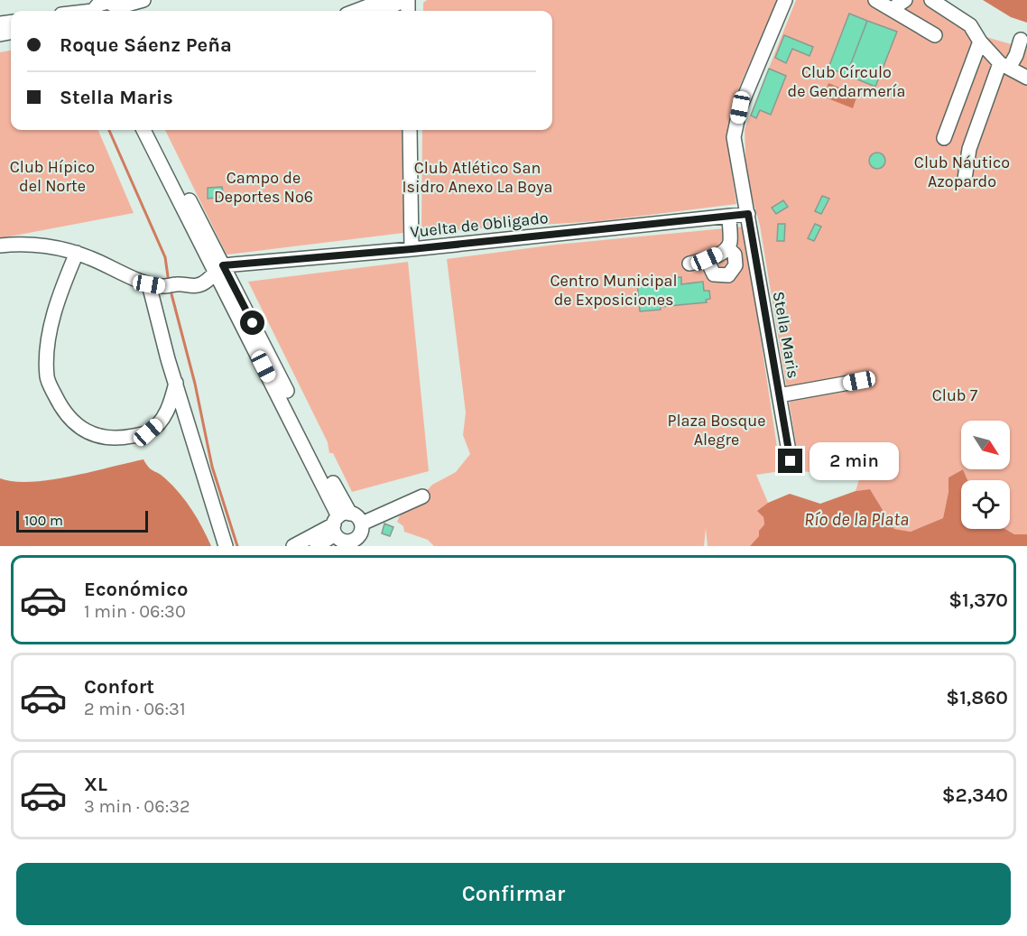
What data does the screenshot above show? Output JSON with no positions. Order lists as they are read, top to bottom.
{
  "streets": {
    "street": ["Vuelta de Obligado", "Stella Maris"]
  },
  "crossings": [
    ["Vuelta de Obligado", "Stella Maris"]
  ],
  "water": ["Río de la Plata"],
  "parks": [
    "Club Círculo de Gendarmería",
    "Club Náutico Azopardo",
    "Club Hípico del Norte",
    "Club Atlético San Isidro Anexo La Boya",
    "Campo de Deportes Nº6",
    "Centro Municipal de Exposiciones",
    "Club 7",
    "Plaza Bosque Alegre"
  ],
  "scale_bar": "100 m",
  "north": "bottom right",
  "page": {
    "banner": ["Roque Sáenz Peña", "Stella Maris"],
    "bubble": "2 min",
    "scale": "100 m",
    "list": [
      {
        "name": "Económico",
        "note": "1 min · 06:30",
        "value": "$1,370"
      },
      {
        "name": "Confort",
        "note": "2 min · 06:31",
        "value": "$1,860"
      },
      {
        "name": "XL",
        "note": "3 min · 06:32",
        "value": "$2,340"
      }
    ],
    "buttons": "Confirmar"
  }
}
